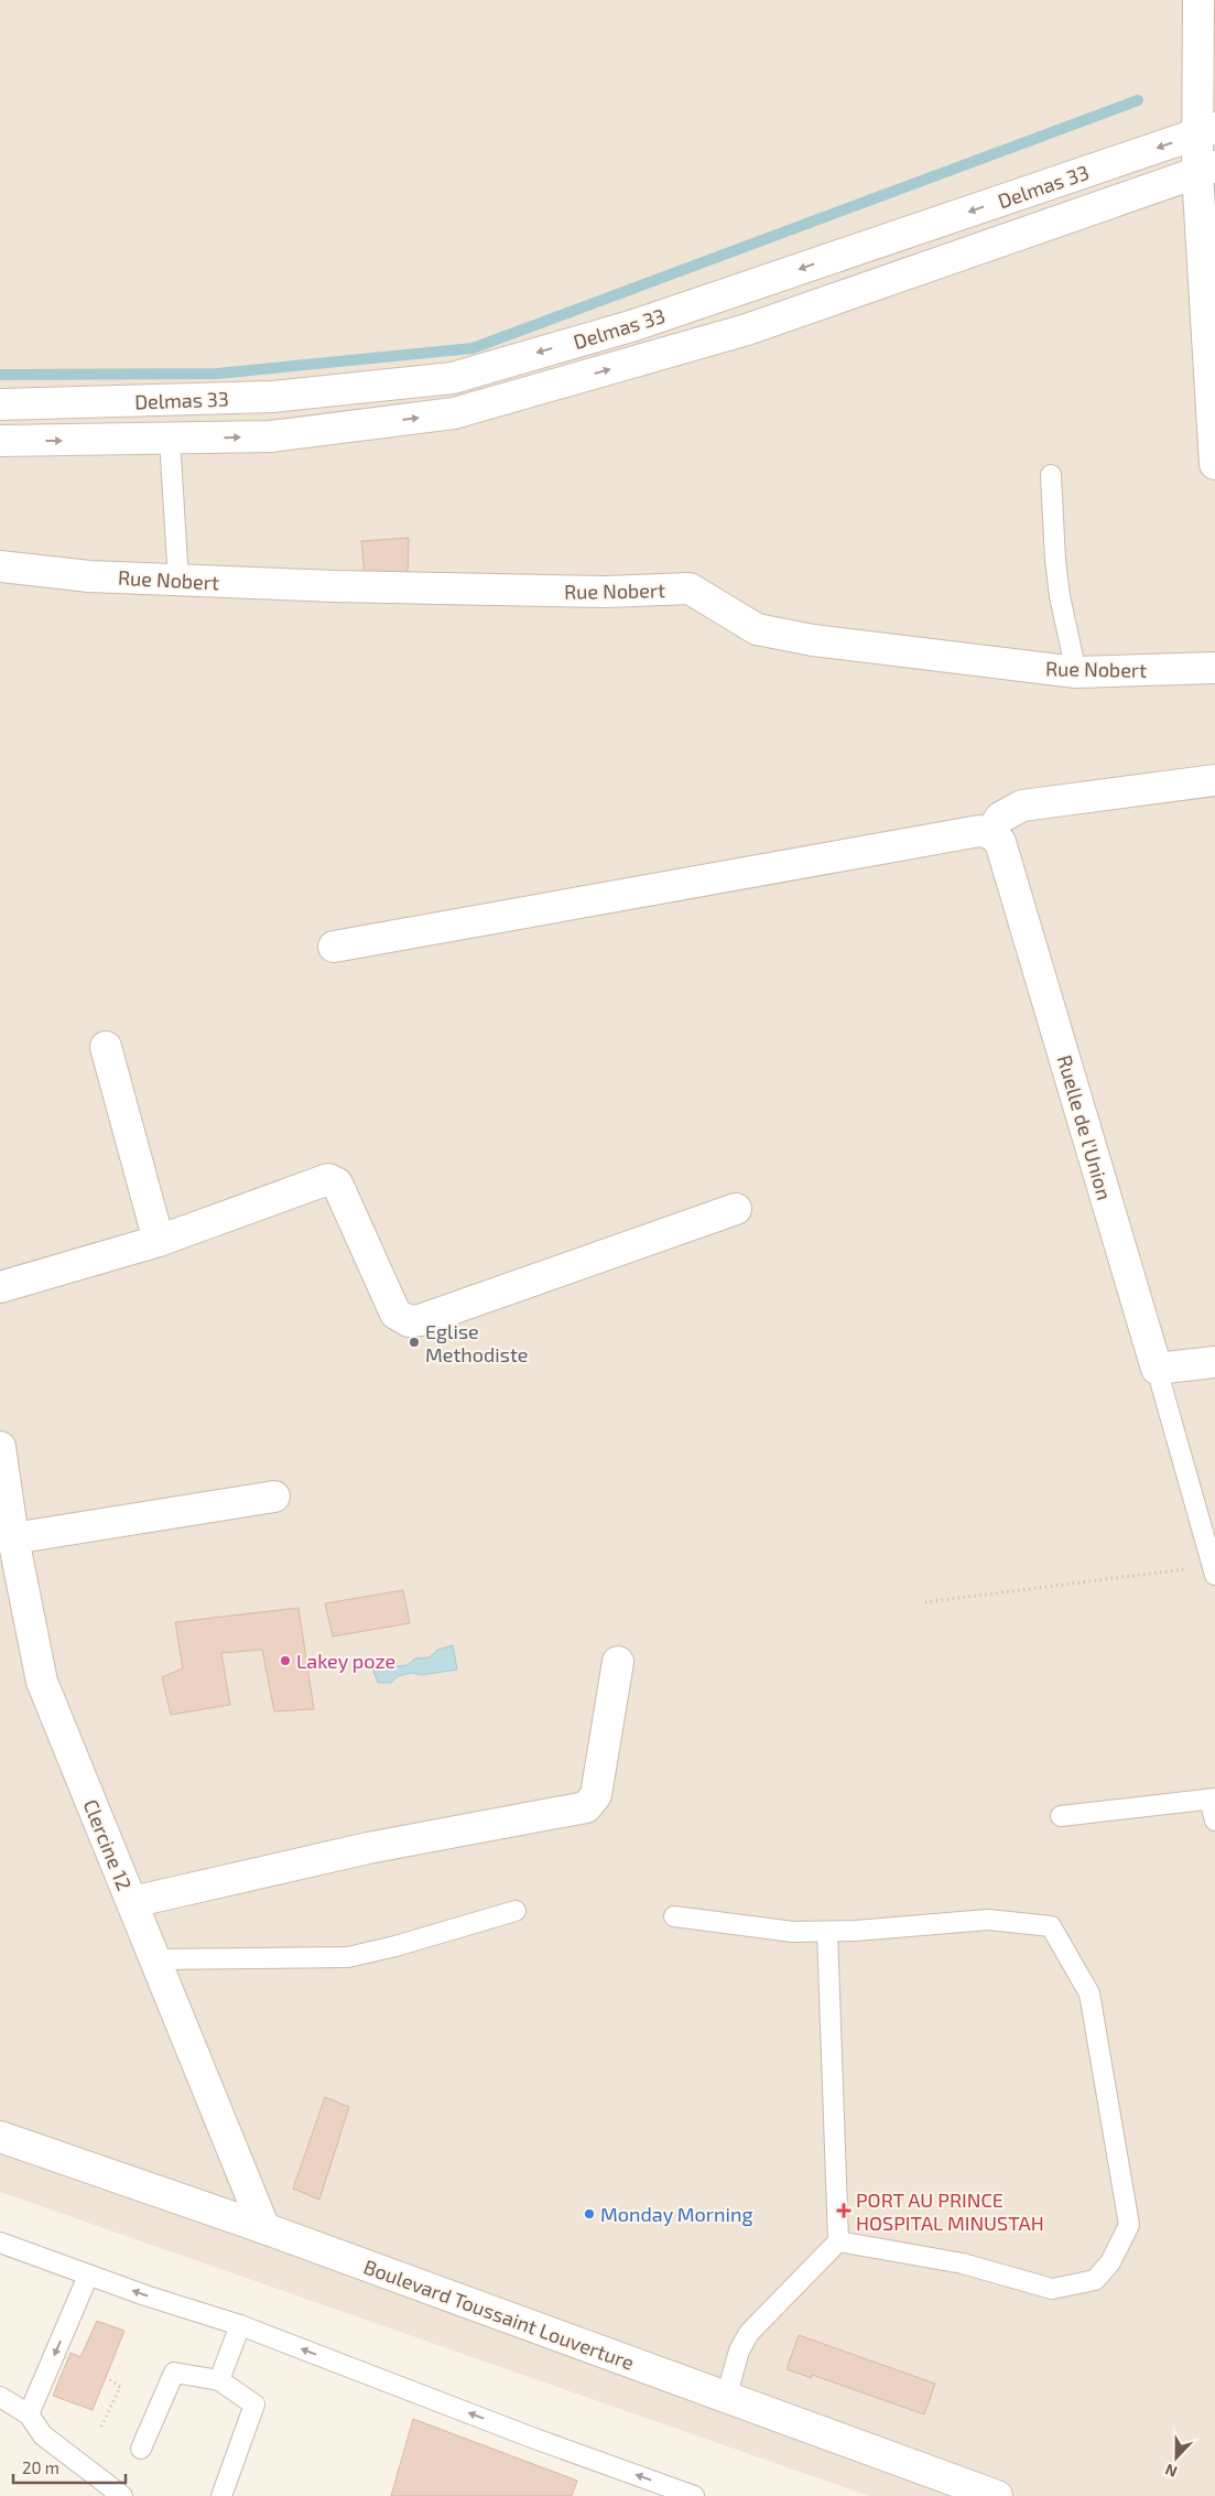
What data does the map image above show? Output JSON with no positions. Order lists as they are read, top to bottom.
{
  "streets": {
    "street": [
      "Delmas 33",
      "Rue Nobert",
      "Ruelle de l'Union",
      "Clercine 12",
      "Boulevard Toussaint Louverture"
    ]
  },
  "crossings": [
    ["Clercine 12", "Boulevard Toussaint Louverture"]
  ],
  "places": {
    "other": ["Eglise Methodiste", "Lakey poze", "Monday Morning"],
    "health": ["PORT AU PRINCE HOSPITAL MINUSTAH"]
  },
  "scale_bar": "20 m",
  "north": "bottom"
}
